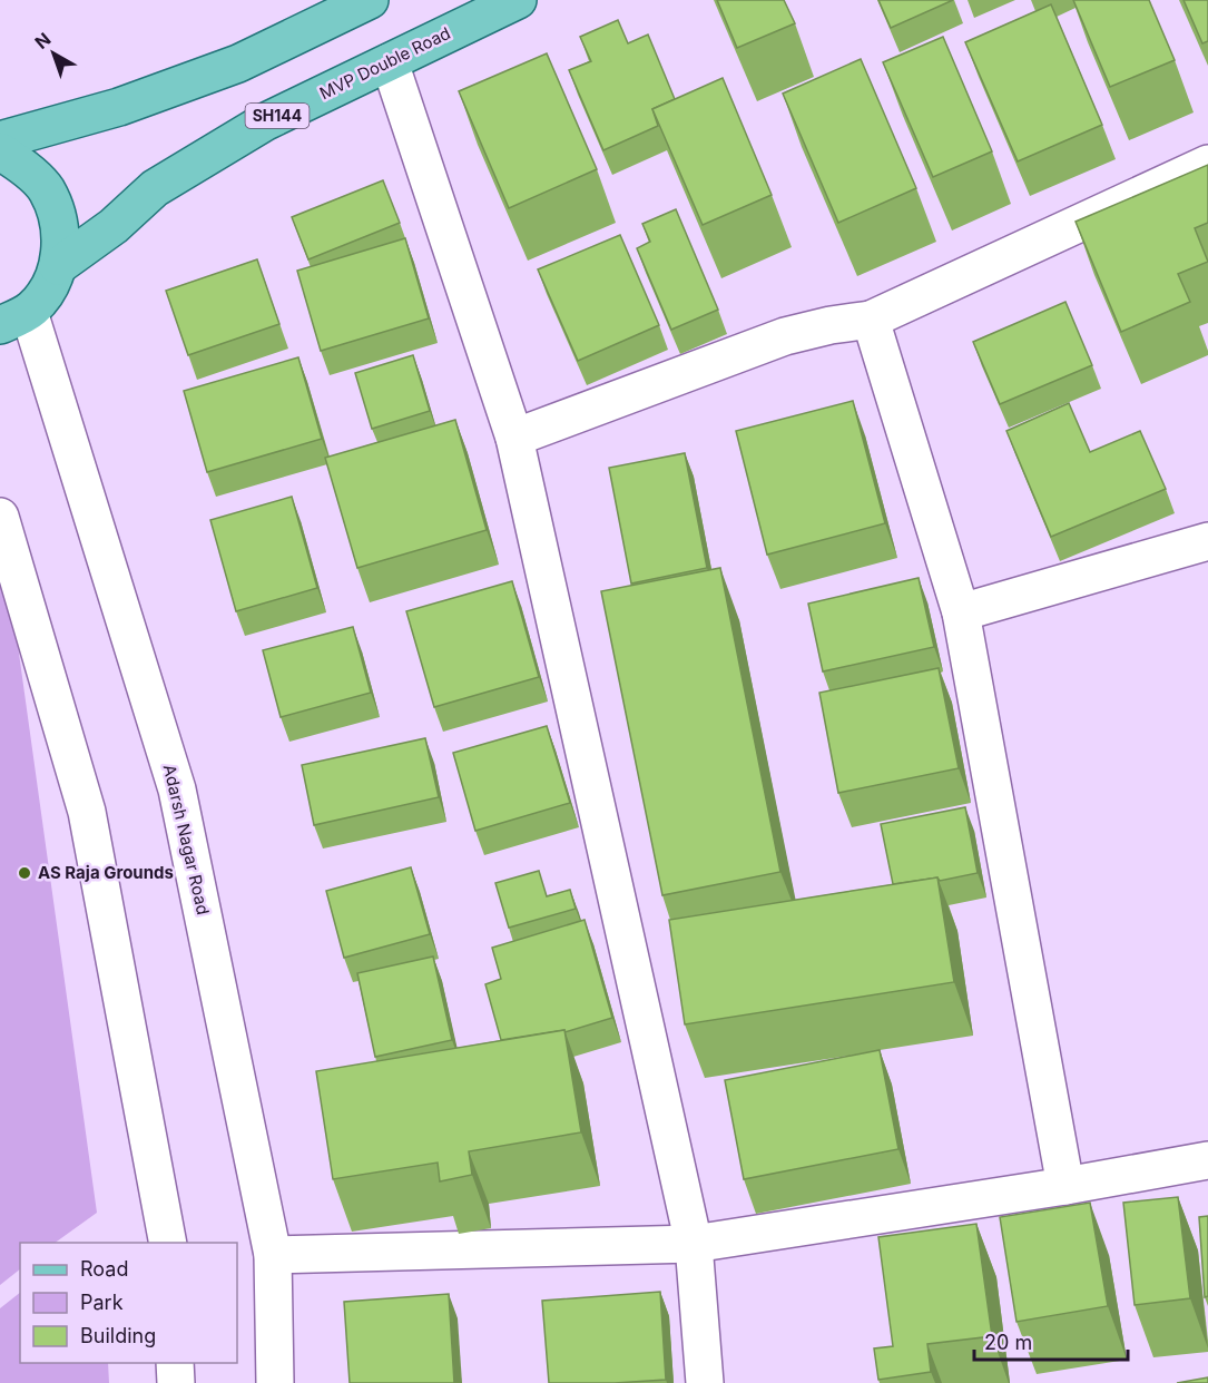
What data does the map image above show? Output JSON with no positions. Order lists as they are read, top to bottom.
{
  "streets": {
    "main road": ["MVP Double Road", "SH144"],
    "street": ["Adarsh Nagar Road"]
  },
  "crossings": [
    ["MVP Double Road", "SH144"],
    ["SH144", "Adarsh Nagar Road"]
  ],
  "places": ["AS Raja Grounds"],
  "legend": ["Road", "Park", "Building"],
  "scale_bar": "20 m",
  "north": "top left"
}
